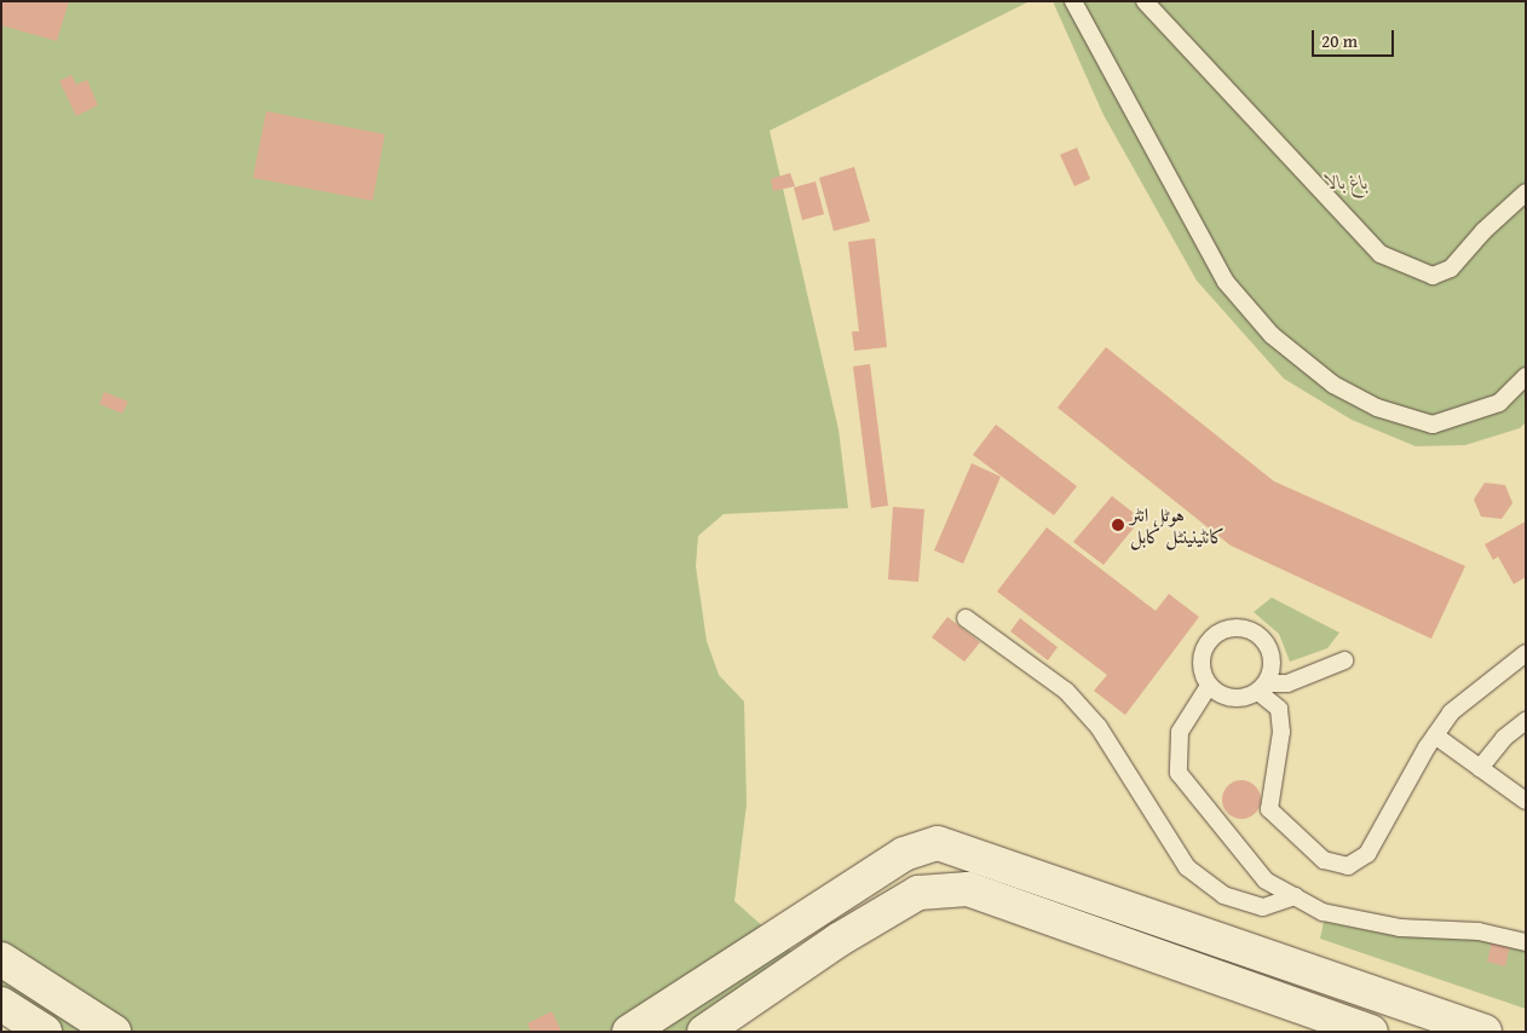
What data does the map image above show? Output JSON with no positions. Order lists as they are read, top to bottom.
{
  "parks": ["باغ بالا"],
  "places": ["ہوٹل انٹر کانٹینینٹل کابل"],
  "scale_bar": "20 m"
}
